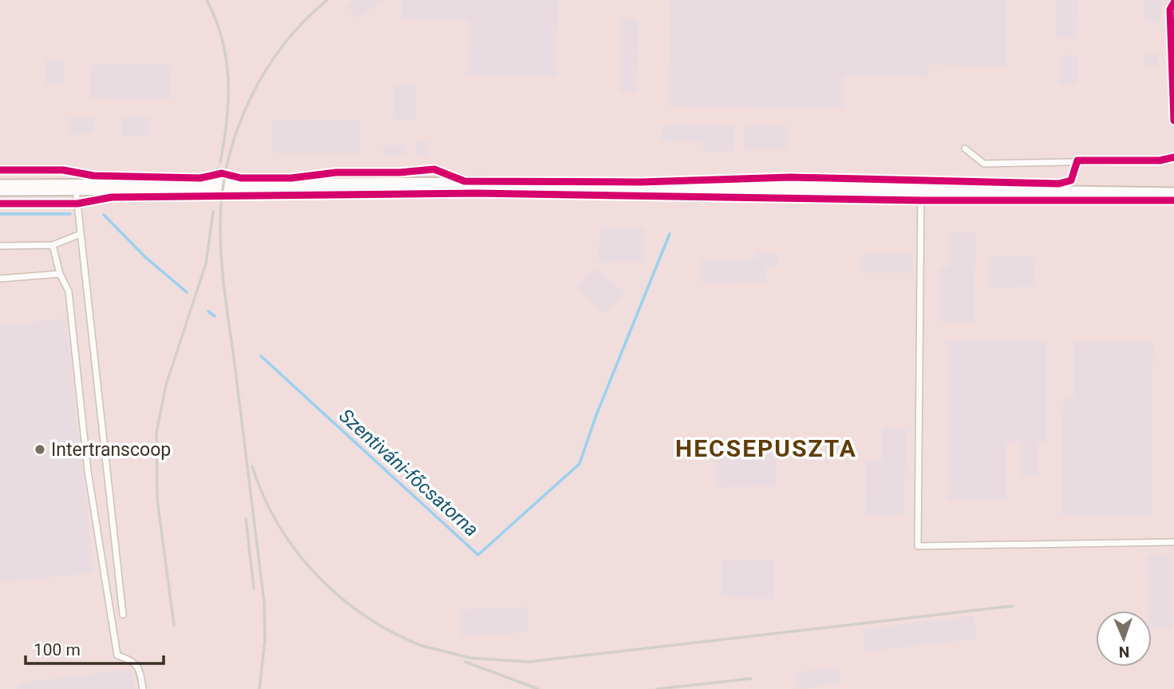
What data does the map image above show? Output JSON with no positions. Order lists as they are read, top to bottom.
{
  "districts": ["HECSEPUSZTA"],
  "water": ["Szentiváni-főcsatorna"],
  "places": ["Intertranscoop"],
  "scale_bar": "100 m",
  "north": "bottom"
}
